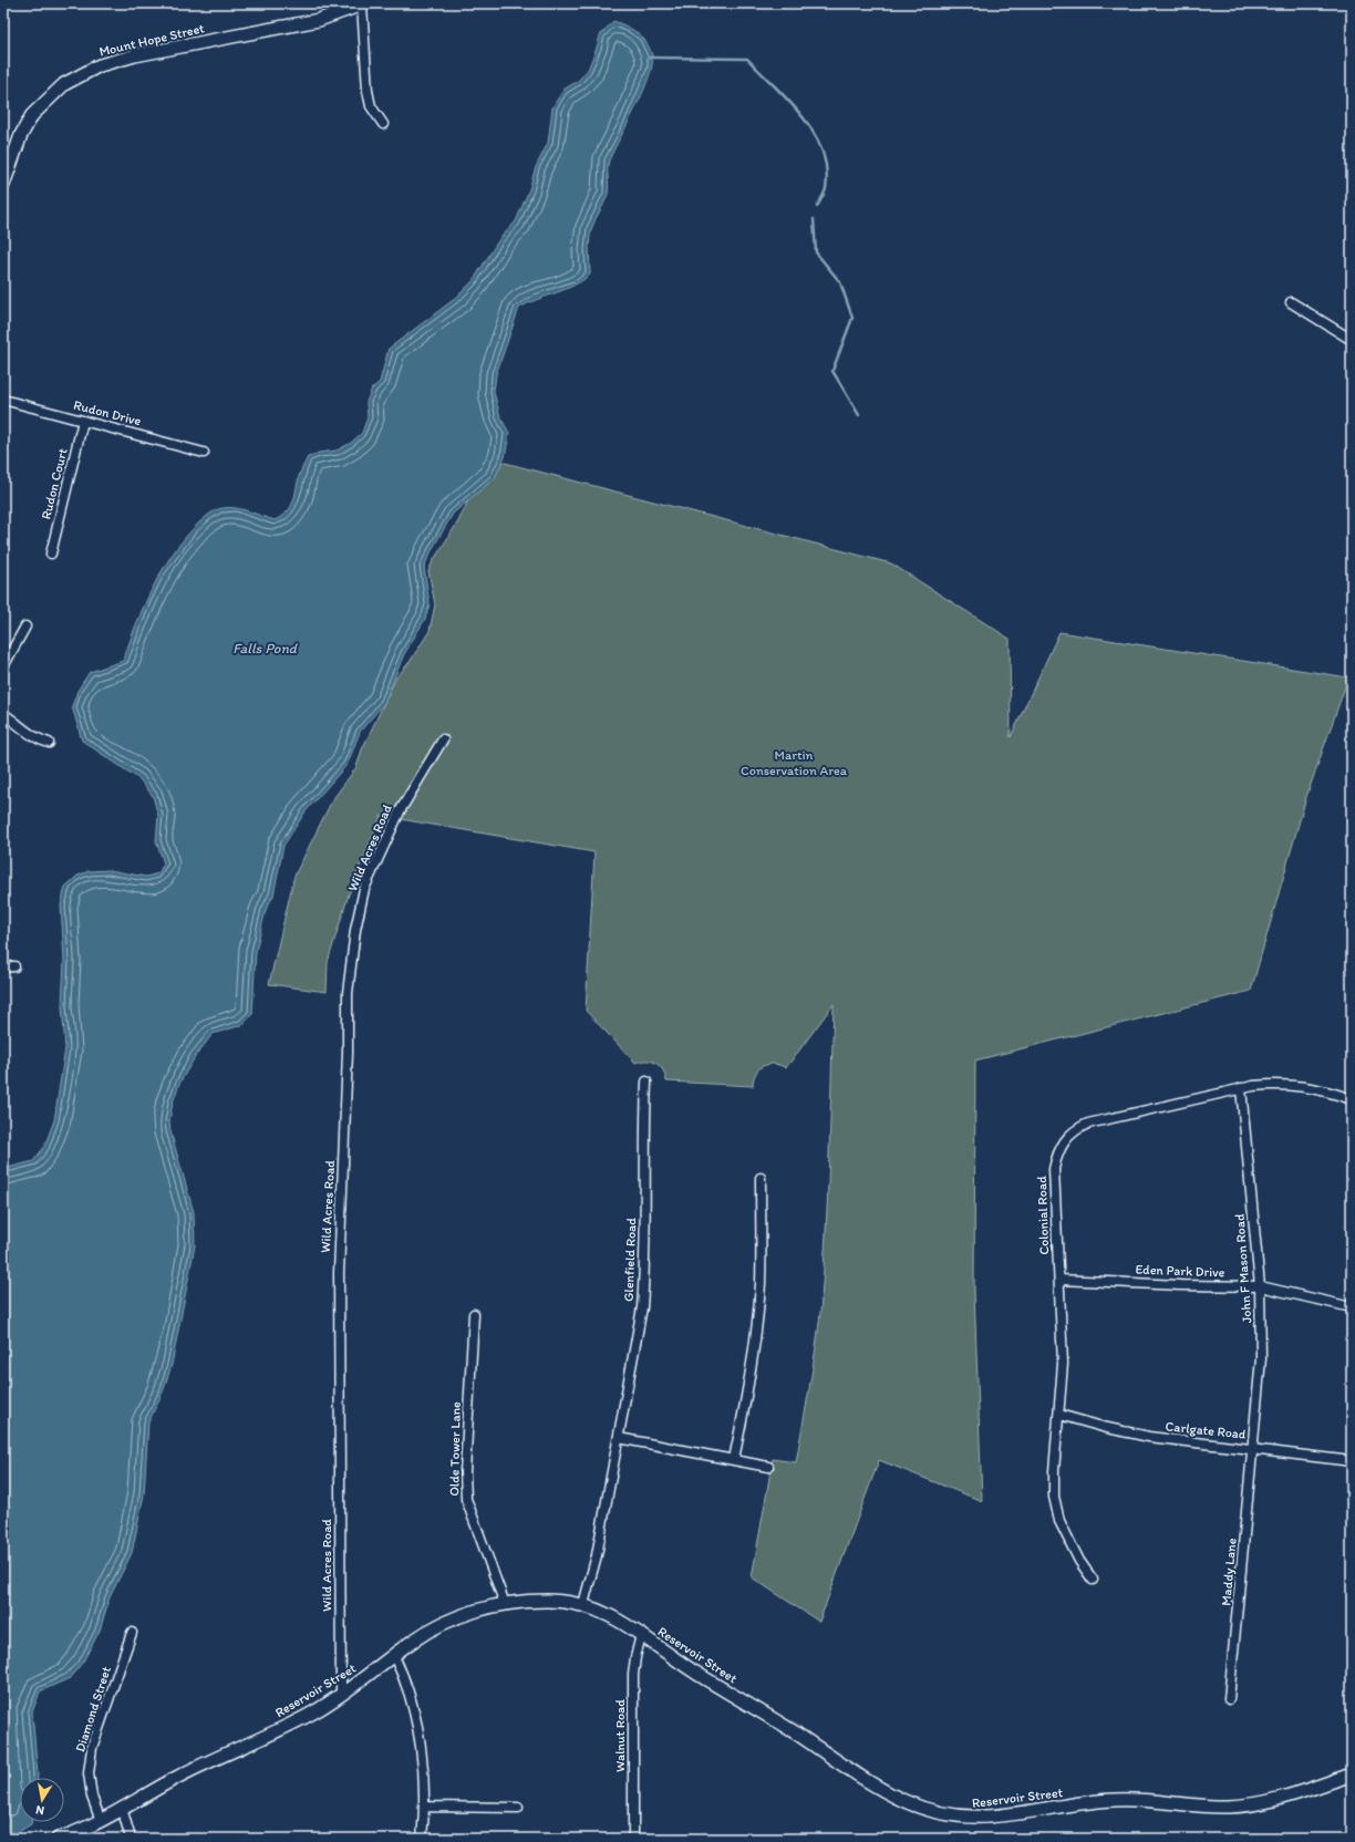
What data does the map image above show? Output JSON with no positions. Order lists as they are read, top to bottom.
{
  "streets": {
    "street": [
      "Mount Hope Street",
      "Rudon Drive",
      "Rudon Court",
      "Wild Acres Road",
      "Colonial Road",
      "Glenfield Road",
      "John F Mason Road",
      "Eden Park Drive",
      "Carlgate Road",
      "Olde Tower Lane",
      "Maddy Lane",
      "Reservoir Street",
      "Diamond Street",
      "Walnut Road"
    ]
  },
  "crossings": [
    ["Rudon Drive", "Rudon Court"],
    ["Wild Acres Road", "Reservoir Street"],
    ["Colonial Road", "John F Mason Road"],
    ["Colonial Road", "Eden Park Drive"],
    ["Colonial Road", "Carlgate Road"],
    ["Glenfield Road", "Reservoir Street"],
    ["John F Mason Road", "Eden Park Drive"],
    ["John F Mason Road", "Carlgate Road"],
    ["John F Mason Road", "Maddy Lane"],
    ["Carlgate Road", "Maddy Lane"],
    ["Olde Tower Lane", "Reservoir Street"],
    ["Reservoir Street", "Diamond Street"],
    ["Reservoir Street", "Walnut Road"]
  ],
  "water": ["Falls Pond"],
  "parks": ["Martin Conservation Area"],
  "north": "bottom"
}
